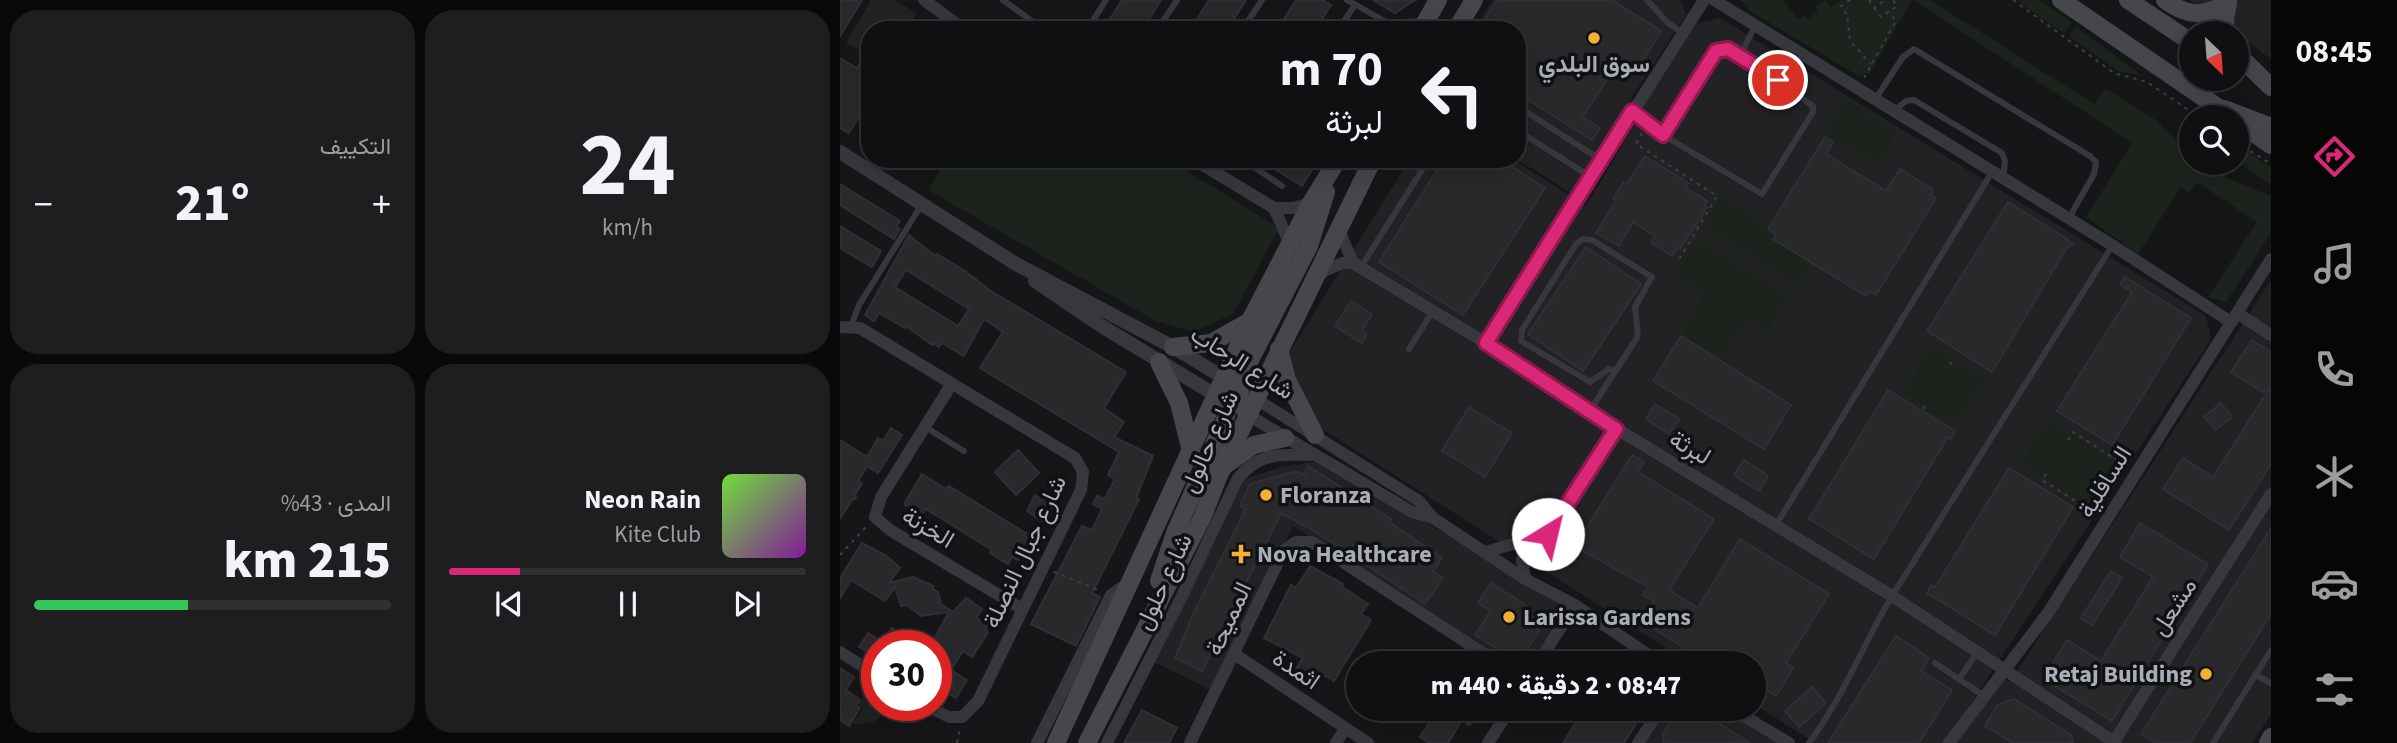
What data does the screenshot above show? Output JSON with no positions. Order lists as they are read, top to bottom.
{
  "streets": {
    "main road": ["شارع حالول"],
    "street": [
      "شارع الرحاب",
      "لبرثة",
      "السافلية",
      "الخزنة",
      "شارع جبال النصلة",
      "شارع حلول",
      "مشعل",
      "المميحة",
      "اثمدة"
    ]
  },
  "crossings": [
    ["شارع الرحاب", "شارع حالول"],
    ["شارع الرحاب", "شارع حلول"],
    ["شارع حالول", "شارع حلول"],
    ["لبرثة", "السافلية"],
    ["لبرثة", "مشعل"],
    ["الخزنة", "شارع جبال النصلة"],
    ["المميحة", "اثمدة"]
  ],
  "places": {
    "other": [
      "سوق البلدي",
      "Floranza",
      "Larissa Gardens",
      "Retaj Building"
    ],
    "health": ["Nova Healthcare"]
  },
  "north": "bottom right",
  "page": {
    "tabs": "08:45",
    "tile": [
      ["24", "km/h"],
      "التكييف",
      ["المدى · 43%", "215 km"]
    ],
    "turn": ["70 m", "لبرثة"],
    "heat": ["−", "21°", "+"],
    "song": ["Neon Rain", "Kite Club"],
    "limit": "30",
    "trip": "08:47 · 2 دقيقة · 440 m"
  }
}
